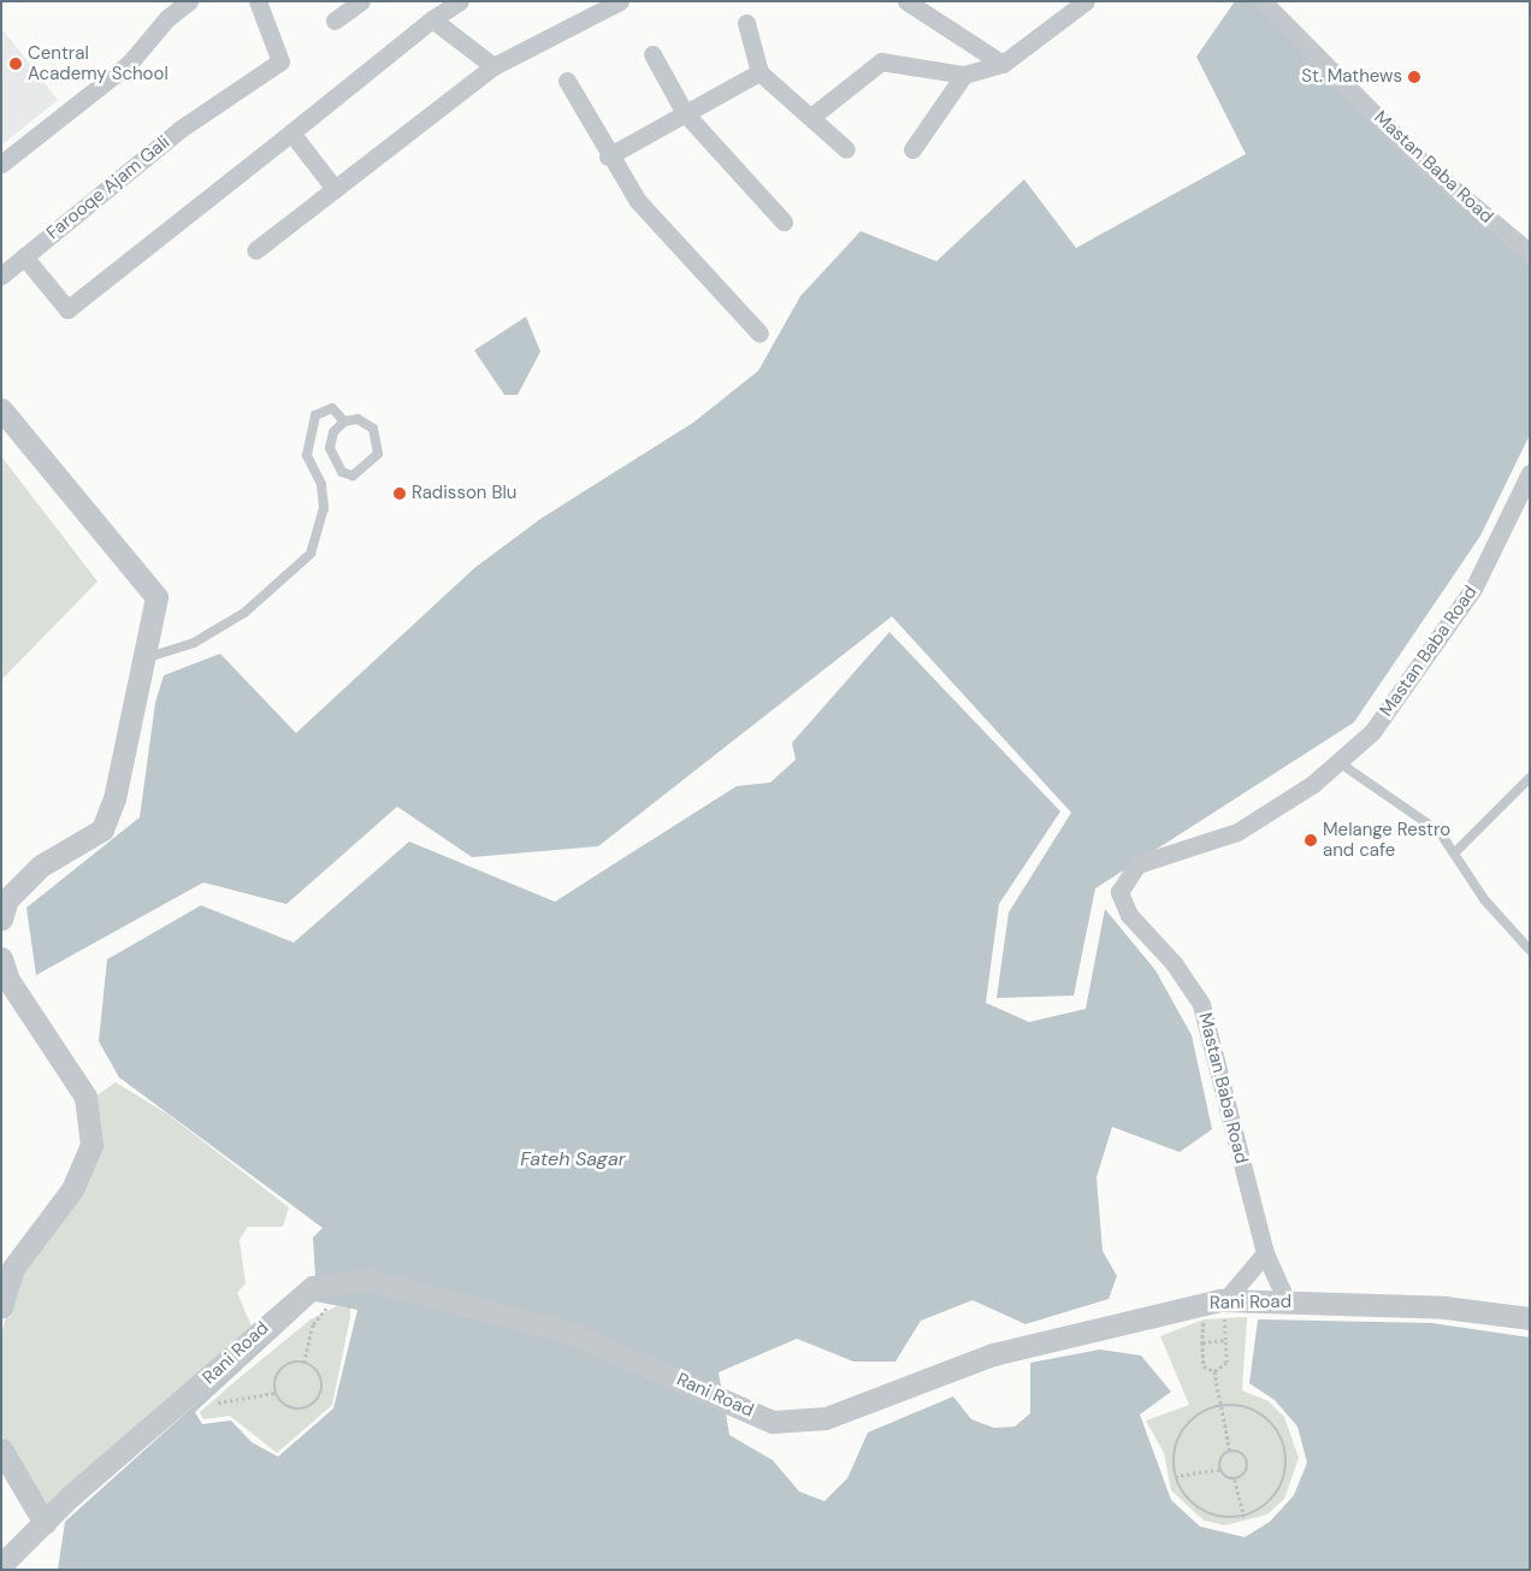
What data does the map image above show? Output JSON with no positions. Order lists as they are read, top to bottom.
{
  "streets": {
    "street": ["Mastan Baba Road", "Farooqe Ajam Gali", "Rani Road"]
  },
  "crossings": [
    ["Mastan Baba Road", "Rani Road"]
  ],
  "water": ["Fateh Sagar"],
  "places": [
    "Central Academy School",
    "St. Mathews",
    "Radisson Blu",
    "Melange Restro and cafe"
  ]
}
